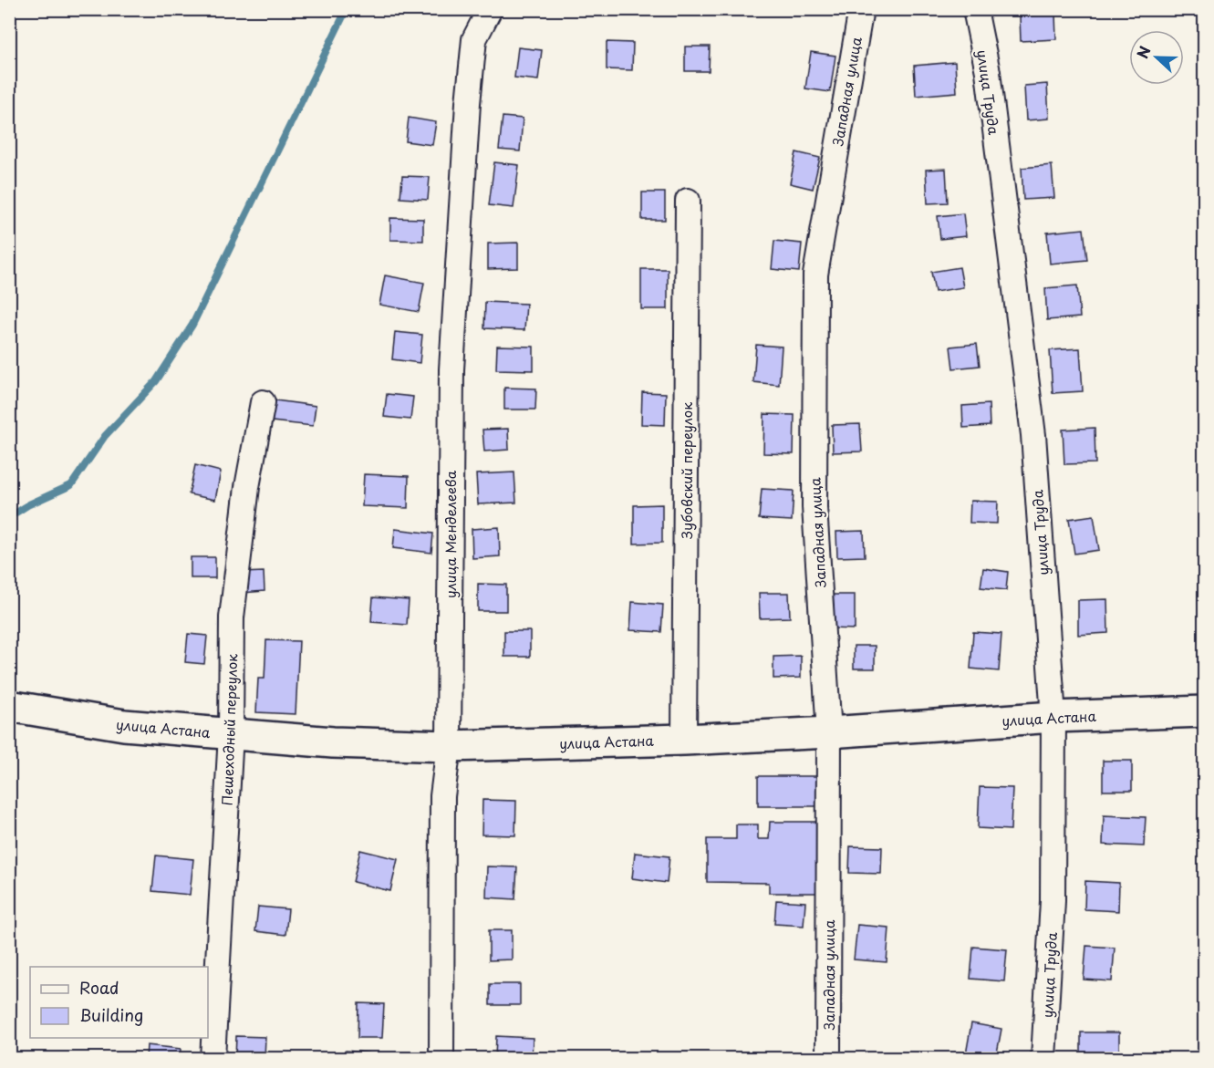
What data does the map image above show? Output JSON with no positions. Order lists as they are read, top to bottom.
{
  "streets": {
    "street": [
      "Западная улица",
      "улица Труда",
      "Зубовский переулок",
      "улица Менделеева",
      "улица Астана",
      "Пешеходный переулок"
    ]
  },
  "crossings": [
    ["Западная улица", "улица Астана"],
    ["улица Труда", "улица Астана"],
    ["Зубовский переулок", "улица Астана"],
    ["улица Менделеева", "улица Астана"],
    ["улица Астана", "Пешеходный переулок"]
  ],
  "legend": ["Road", "Building"],
  "north": "left"
}
